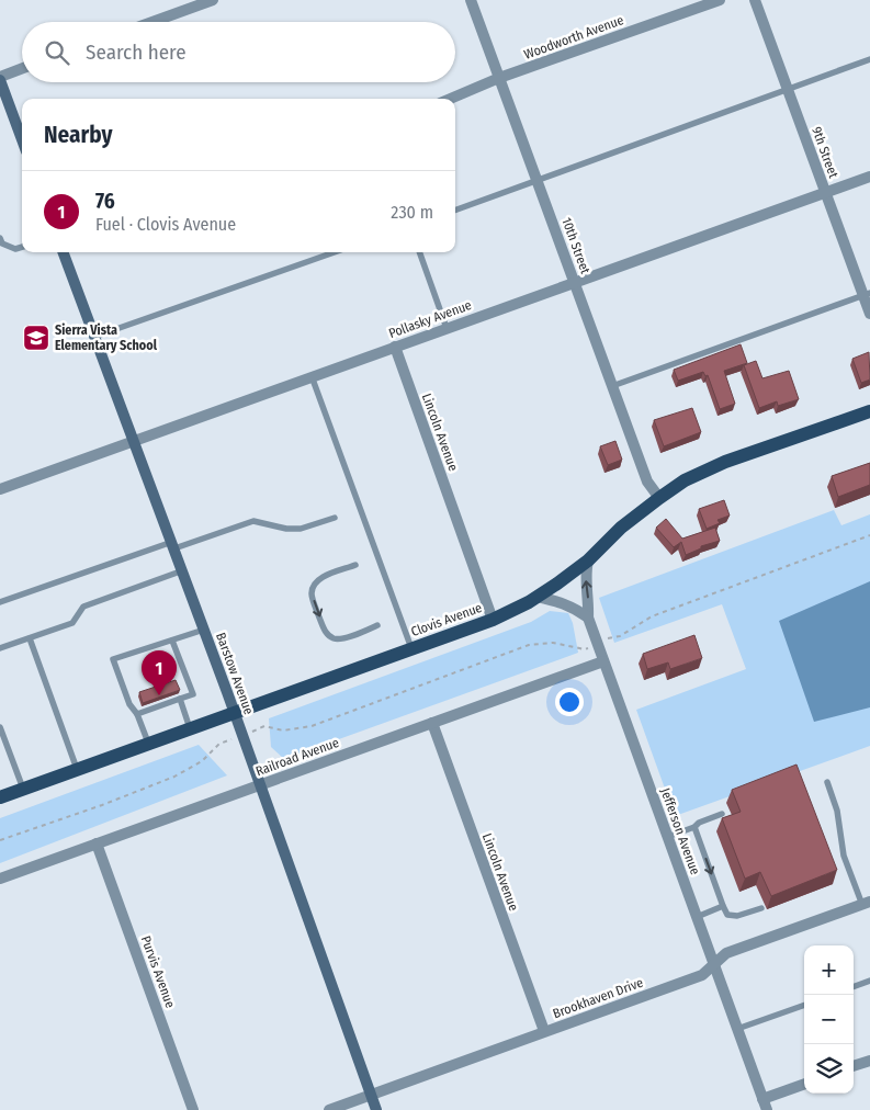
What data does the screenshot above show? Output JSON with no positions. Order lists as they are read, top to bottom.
{
  "streets": {
    "main road": ["Clovis Avenue", "Barstow Avenue"],
    "street": [
      "Woodworth Avenue",
      "9th Street",
      "10th Street",
      "Pollasky Avenue",
      "Lincoln Avenue",
      "Railroad Avenue",
      "Jefferson Avenue",
      "Purvis Avenue",
      "Brookhaven Drive"
    ]
  },
  "crossings": [
    ["Woodworth Avenue", "10th Street"],
    ["9th Street", "Pollasky Avenue"],
    ["10th Street", "Pollasky Avenue"],
    ["10th Street", "Clovis Avenue"],
    ["Pollasky Avenue", "Lincoln Avenue"],
    ["Pollasky Avenue", "Barstow Avenue"],
    ["Lincoln Avenue", "Clovis Avenue"],
    ["Lincoln Avenue", "Railroad Avenue"],
    ["Lincoln Avenue", "Brookhaven Drive"],
    ["Clovis Avenue", "Barstow Avenue"],
    ["Clovis Avenue", "Jefferson Avenue"],
    ["Barstow Avenue", "Railroad Avenue"],
    ["Barstow Avenue", "Brookhaven Drive"],
    ["Railroad Avenue", "Jefferson Avenue"],
    ["Railroad Avenue", "Purvis Avenue"],
    ["Jefferson Avenue", "Brookhaven Drive"]
  ],
  "places": {
    "school or university": ["Sierra Vista Elementary School"]
  },
  "page": {
    "search": "Search here",
    "heading": "Nearby",
    "list": [
      {
        "mark": "1",
        "name": "76",
        "note": "Fuel · Clovis Avenue",
        "value": "230 m"
      }
    ],
    "pins": "1",
    "map_buttons": ["+", "−"]
  }
}
